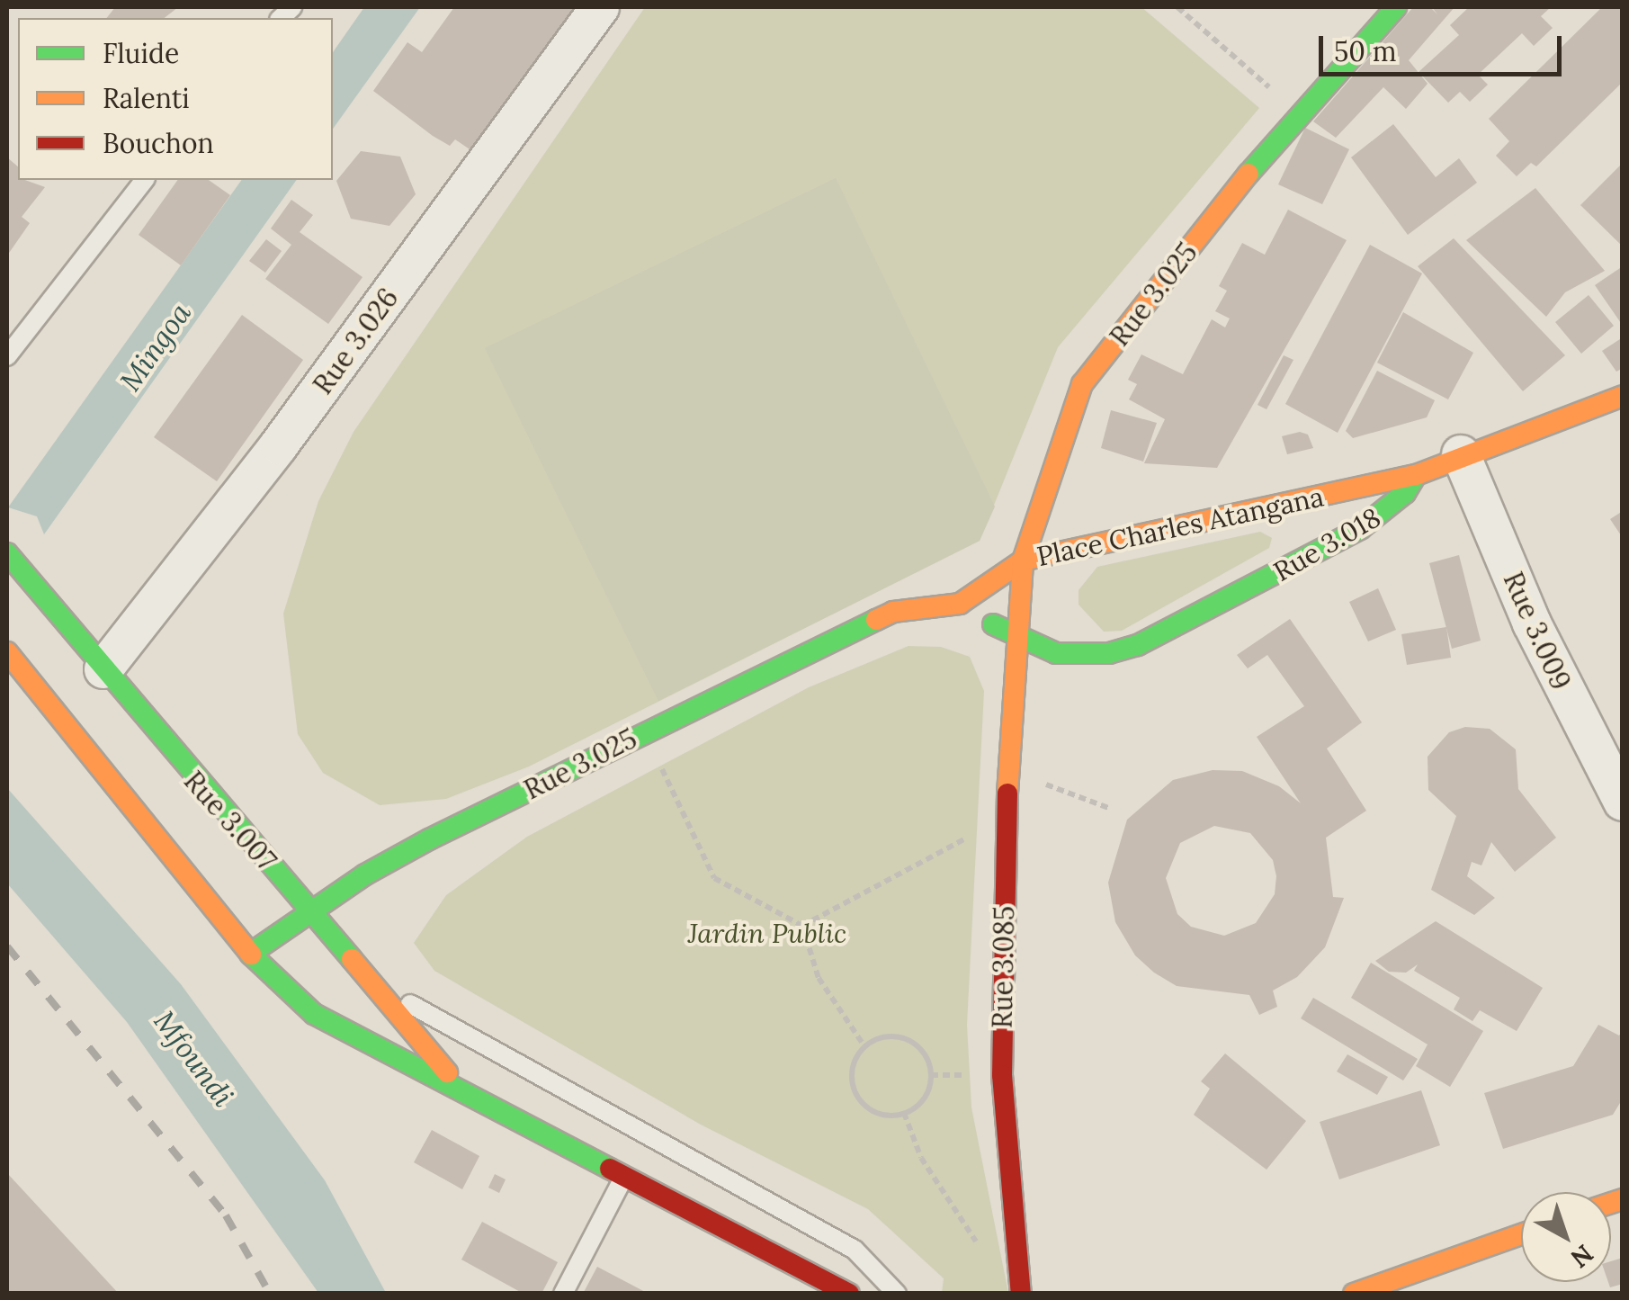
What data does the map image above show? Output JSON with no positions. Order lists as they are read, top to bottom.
{
  "streets": {
    "street": [
      "Rue 3.025",
      "Rue 3.026",
      "Place Charles Atangana",
      "Rue 3.018",
      "Rue 3.009",
      "Rue 3.007",
      "Rue 3.085"
    ]
  },
  "crossings": [
    ["Rue 3.025", "Place Charles Atangana"],
    ["Rue 3.025", "Rue 3.007"],
    ["Rue 3.026", "Rue 3.007"],
    ["Place Charles Atangana", "Rue 3.018"],
    ["Place Charles Atangana", "Rue 3.085"],
    ["Rue 3.018", "Rue 3.009"],
    ["Rue 3.018", "Rue 3.085"]
  ],
  "water": ["Mingoa", "Mfoundi"],
  "parks": ["Jardin Public"],
  "legend": ["Fluide", "Ralenti", "Bouchon"],
  "scale_bar": "50 m",
  "north": "bottom right"
}
